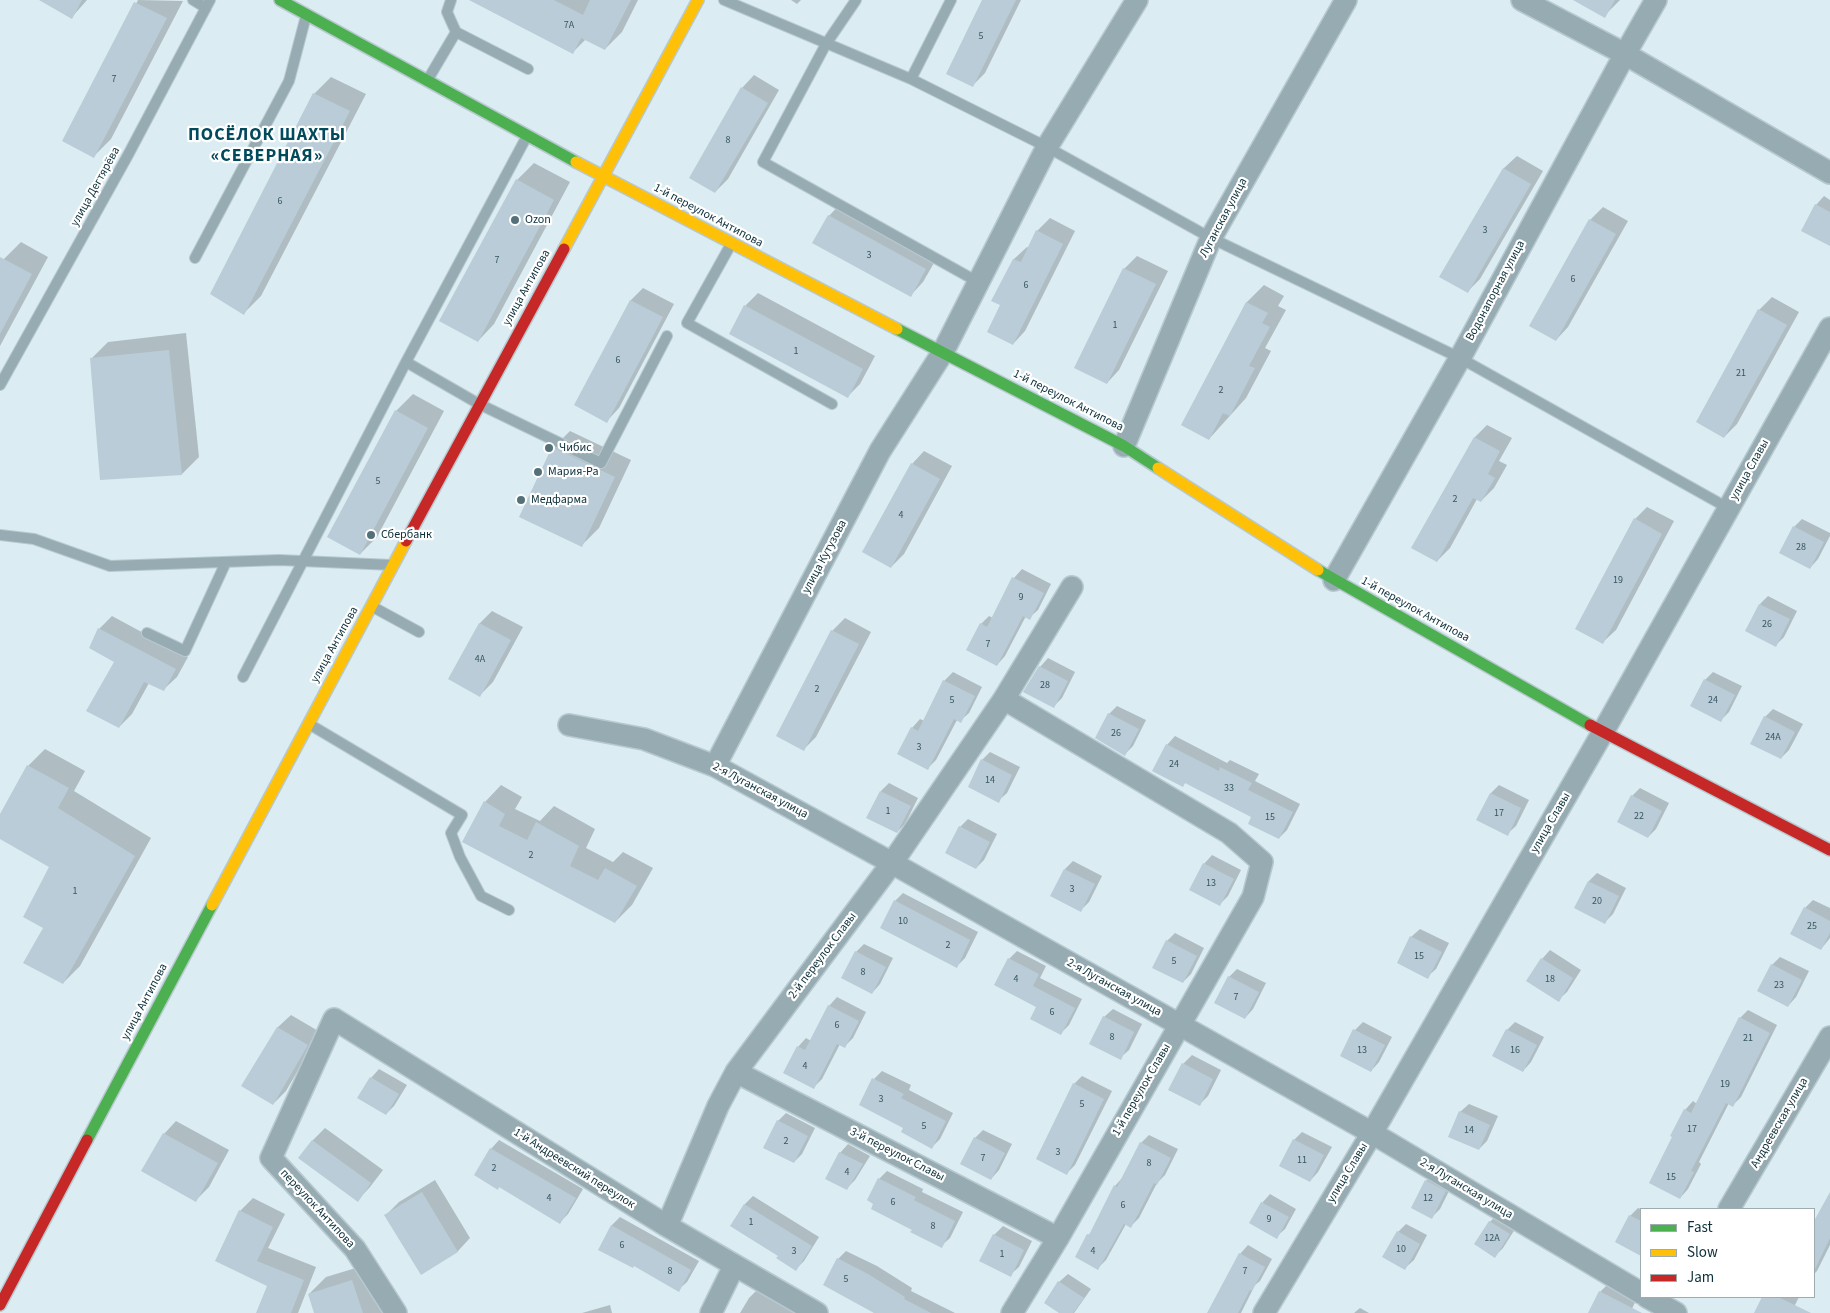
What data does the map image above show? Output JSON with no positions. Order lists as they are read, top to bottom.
{
  "streets": {
    "main road": ["1-й переулок Антипова", "улица Антипова"],
    "street": [
      "Луганская улица",
      "Водонапорная улица",
      "улица Славы",
      "улица Кутузова",
      "2-я Луганская улица",
      "2-й переулок Славы",
      "1-й переулок Славы",
      "Андреевская улица",
      "3-й переулок Славы",
      "1-й Андреевский переулок",
      "переулок Антипова"
    ],
    "lane": ["улица Дегтярёва"]
  },
  "crossings": [
    ["1-й переулок Антипова", "Луганская улица"],
    ["1-й переулок Антипова", "улица Антипова"],
    ["1-й переулок Антипова", "Водонапорная улица"],
    ["1-й переулок Антипова", "улица Славы"],
    ["1-й переулок Антипова", "улица Кутузова"],
    ["улица Славы", "2-я Луганская улица"],
    ["улица Кутузова", "2-я Луганская улица"],
    ["2-я Луганская улица", "2-й переулок Славы"],
    ["2-я Луганская улица", "1-й переулок Славы"],
    ["2-й переулок Славы", "1-й переулок Славы"],
    ["2-й переулок Славы", "3-й переулок Славы"],
    ["2-й переулок Славы", "1-й Андреевский переулок"],
    ["1-й переулок Славы", "3-й переулок Славы"],
    ["1-й Андреевский переулок", "переулок Антипова"]
  ],
  "districts": ["ПОСЁЛОК ШАХТЫ «СЕВЕРНАЯ»"],
  "places": [
    "Ozon",
    "Чибис",
    "Мария-Ра",
    "Медфарма",
    "Сбербанк"
  ],
  "house_numbers": [
    "7А",
    "5",
    "7",
    "8",
    "6",
    "3",
    "3",
    "7",
    "6",
    "6",
    "1",
    "1",
    "6",
    "21",
    "2",
    "5",
    "2",
    "4",
    "28",
    "19",
    "9",
    "26",
    "7",
    "4А",
    "28",
    "2",
    "5",
    "24",
    "26",
    "24А",
    "3",
    "24",
    "14",
    "33",
    "1",
    "17",
    "22",
    "15",
    "2",
    "13",
    "3",
    "1",
    "20",
    "10",
    "25",
    "2",
    "15",
    "5",
    "8",
    "4",
    "18",
    "23",
    "7",
    "6",
    "6",
    "8",
    "21",
    "13",
    "16",
    "4",
    "19",
    "3",
    "5",
    "5",
    "17",
    "14",
    "2",
    "3",
    "7",
    "11",
    "8",
    "2",
    "4",
    "15",
    "4",
    "12",
    "6",
    "6",
    "9",
    "1",
    "8",
    "12А",
    "6",
    "10",
    "3",
    "4",
    "1",
    "8",
    "7",
    "5"
  ],
  "legend": ["Fast", "Slow", "Jam"]
}
